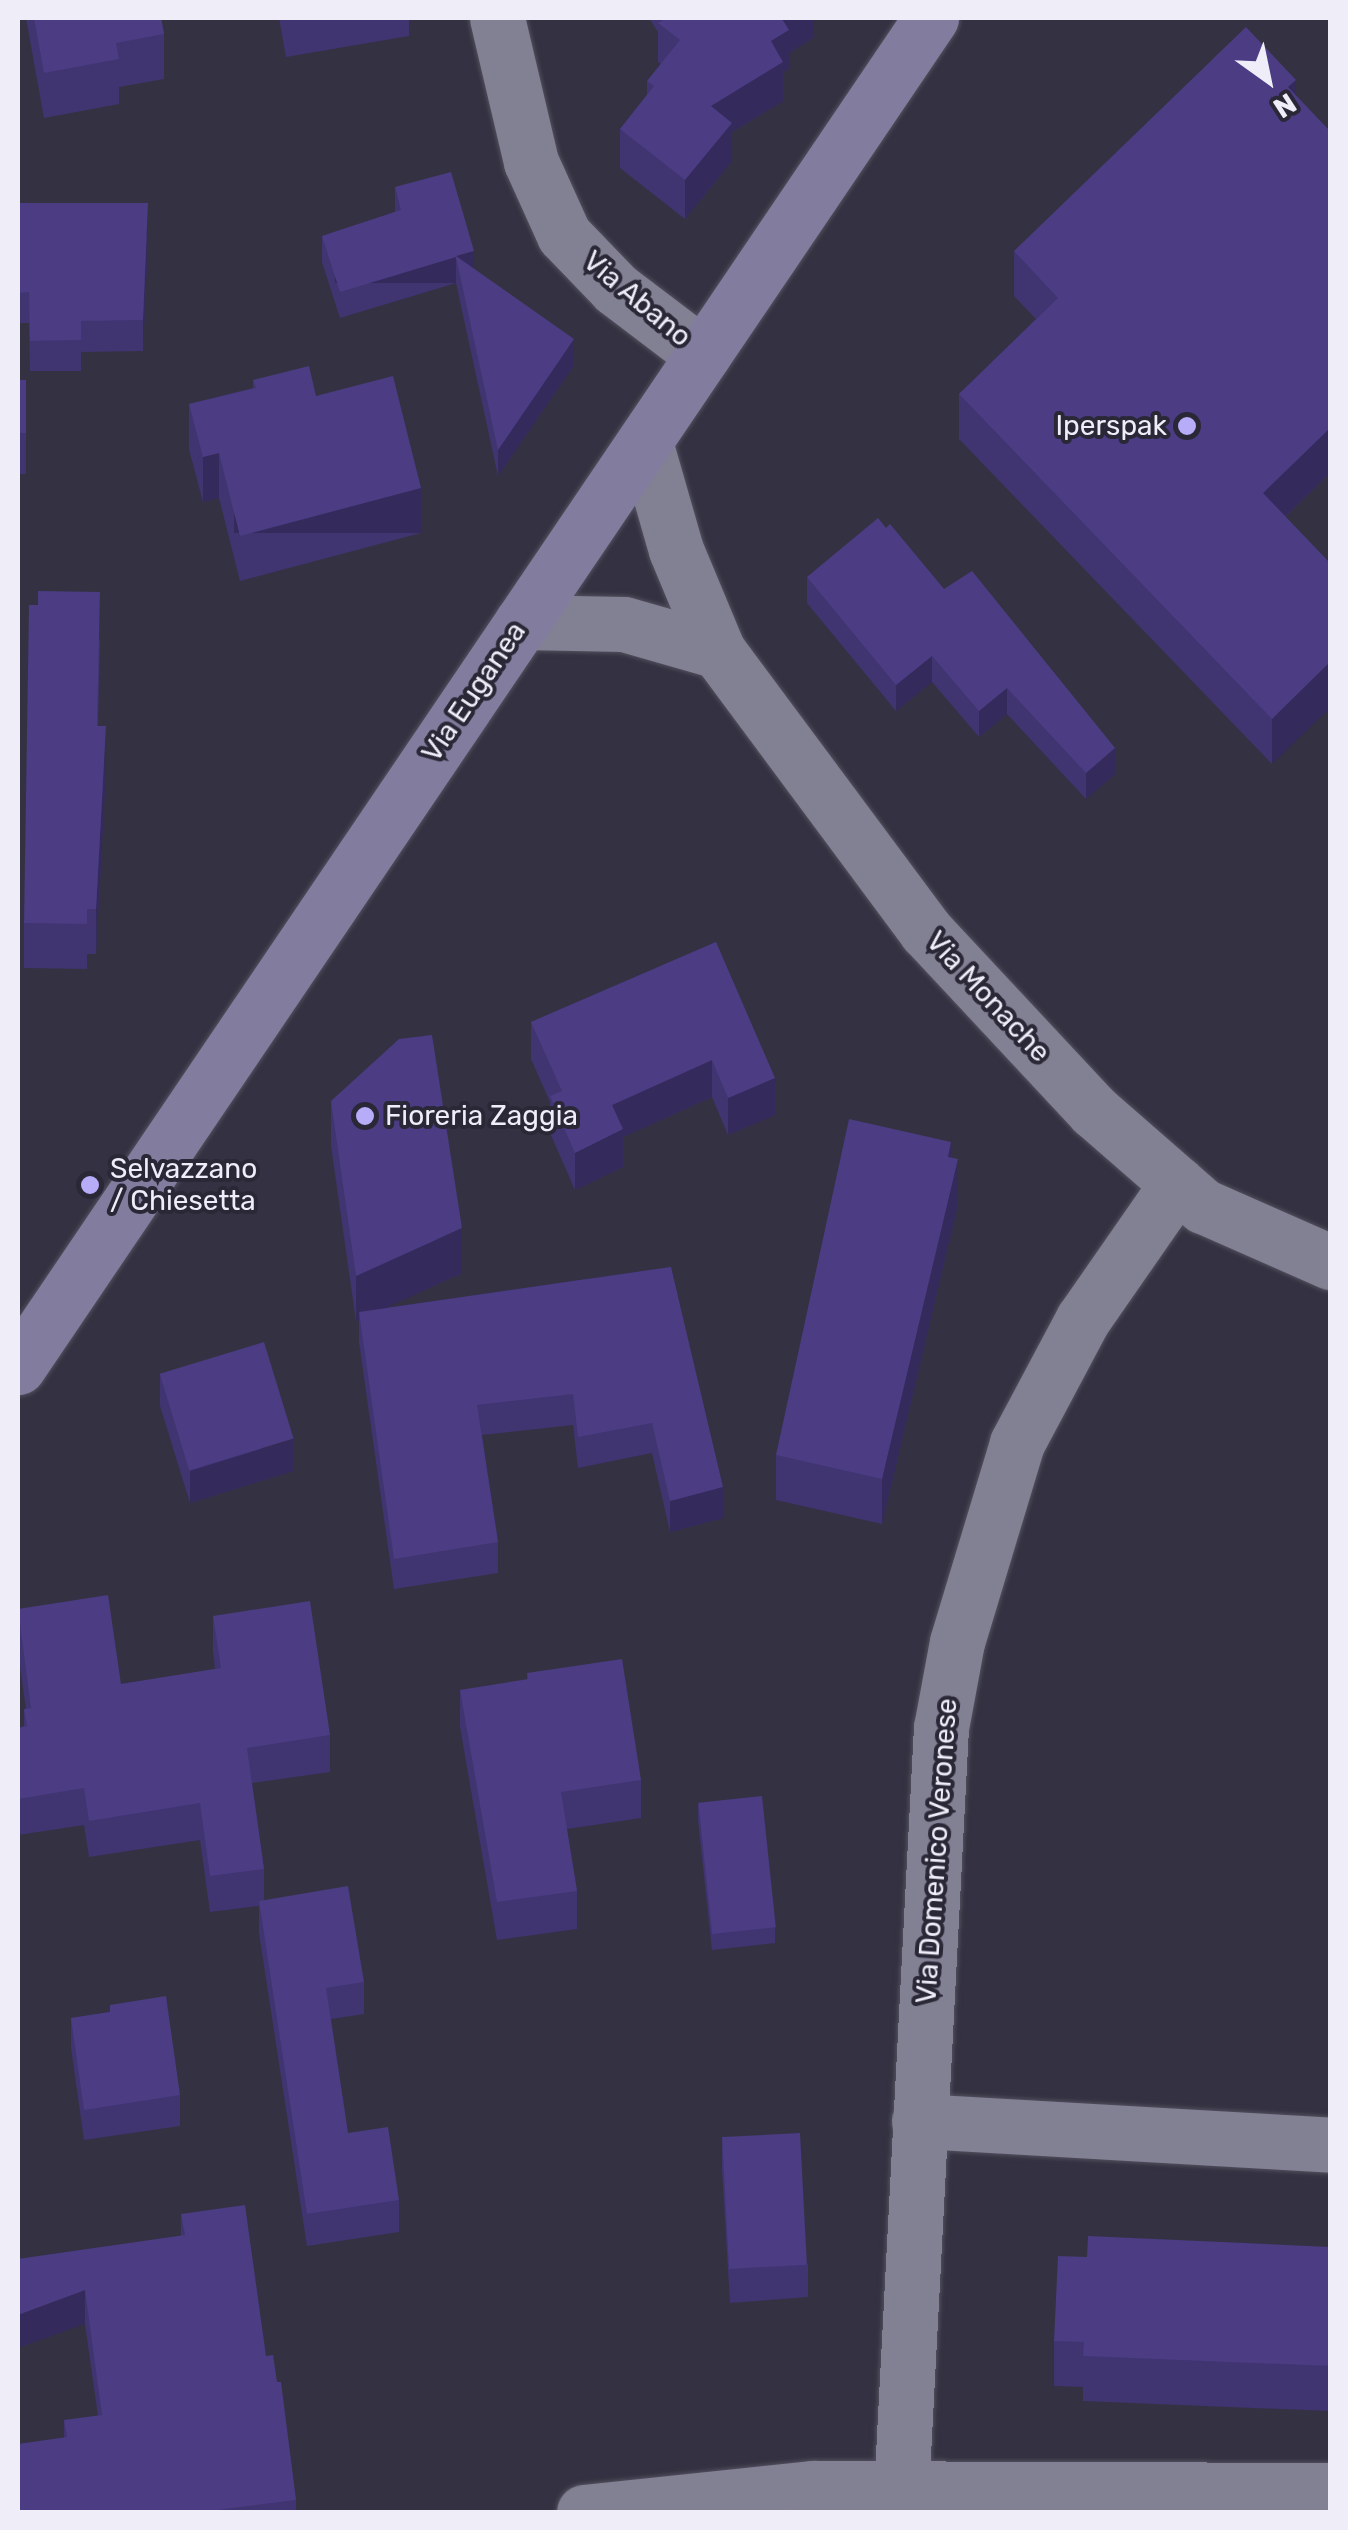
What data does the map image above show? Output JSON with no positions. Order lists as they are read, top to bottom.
{
  "streets": {
    "street": [
      "Via Abano",
      "Via Euganea",
      "Via Monache",
      "Via Domenico Veronese"
    ]
  },
  "crossings": [
    ["Via Abano", "Via Euganea"],
    ["Via Euganea", "Via Monache"],
    ["Via Monache", "Via Domenico Veronese"]
  ],
  "places": ["Iperspak", "Fioreria Zaggia", "Selvazzano / Chiesetta"],
  "north": "bottom right"
}
